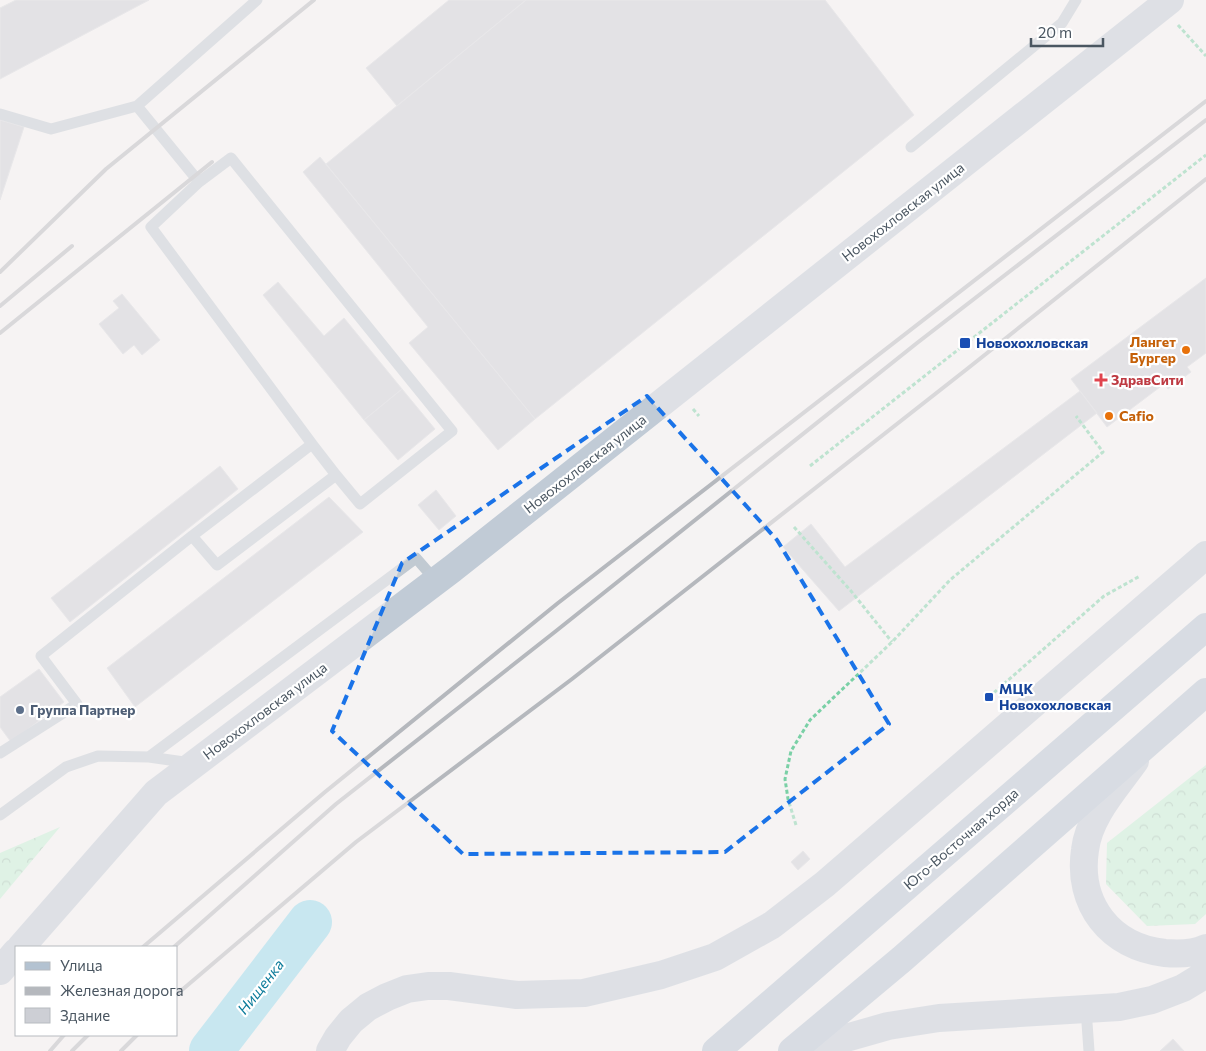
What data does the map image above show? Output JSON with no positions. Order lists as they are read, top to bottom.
{
  "streets": {
    "main road": ["Юго-Восточная хорда"],
    "street": ["Новохохловская улица"]
  },
  "water": ["Нищенка"],
  "places": {
    "transit": ["Новохохловская", "МЦК Новохохловская"],
    "other": ["Лангет Бургер", "Cafio", "Группа Партнер"],
    "health": ["ЗдравСити"]
  },
  "legend": ["Улица", "Железная дорога", "Здание"],
  "scale_bar": "20 m"
}
